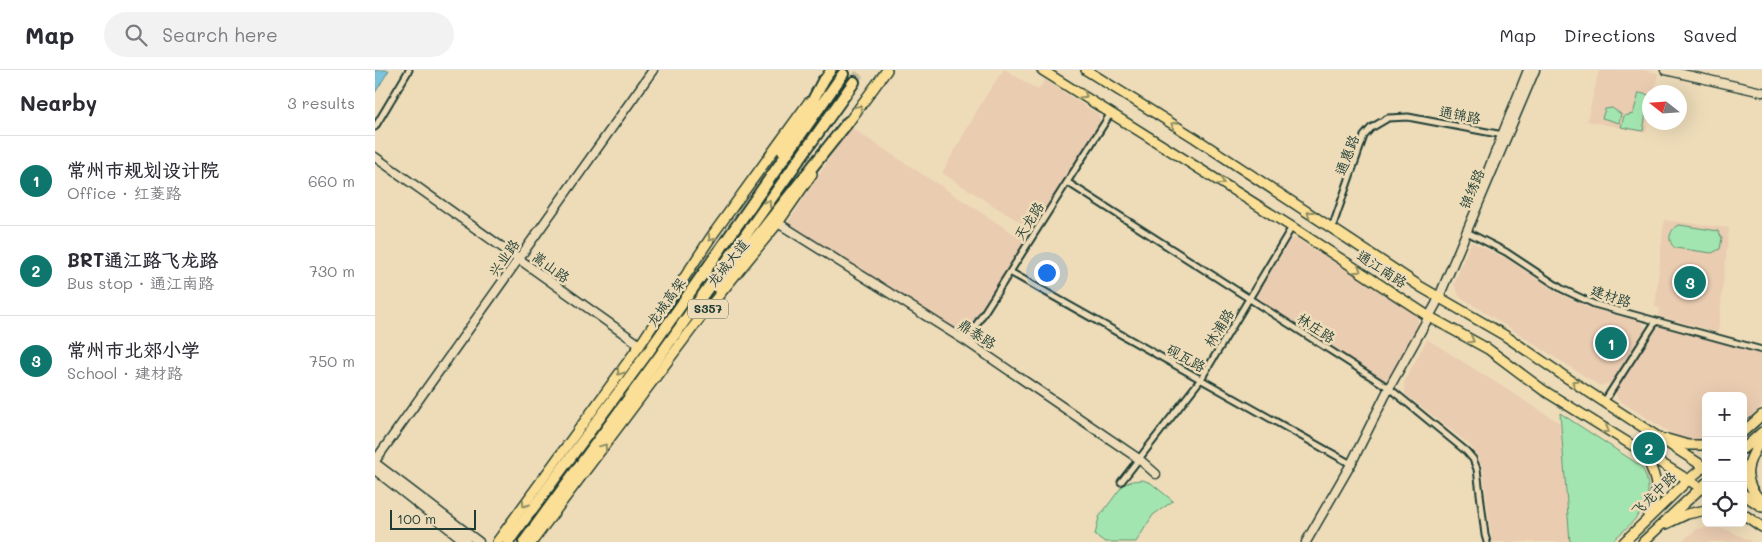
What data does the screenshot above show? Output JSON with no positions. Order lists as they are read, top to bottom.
{
  "streets": {
    "highway": ["龙城高架"],
    "main road": [
      "龙城大道",
      "通江南路",
      "S357",
      "飞龙中路"
    ],
    "street": [
      "通锦路",
      "通惠路",
      "锦绣路",
      "天龙路",
      "兴业路",
      "嵩山路",
      "建材路",
      "林浦路",
      "林庄路",
      "鼎泰路",
      "砚瓦路"
    ]
  },
  "crossings": [
    ["通锦路", "通惠路"],
    ["通锦路", "锦绣路"],
    ["通惠路", "通江南路"],
    ["锦绣路", "通江南路"],
    ["锦绣路", "建材路"],
    ["锦绣路", "林庄路"],
    ["锦绣路", "砚瓦路"],
    ["天龙路", "通江南路"],
    ["天龙路", "林庄路"],
    ["天龙路", "鼎泰路"],
    ["天龙路", "砚瓦路"],
    ["兴业路", "嵩山路"],
    ["龙城大道", "鼎泰路"],
    ["嵩山路", "龙城高架"],
    ["通江南路", "林浦路"],
    ["通江南路", "飞龙中路"],
    ["林浦路", "林庄路"],
    ["林浦路", "鼎泰路"],
    ["林浦路", "砚瓦路"]
  ],
  "scale_bar": "100 m",
  "north": "left",
  "page": {
    "header": "Map",
    "search": "Search here",
    "nav": ["Map", "Directions", "Saved"],
    "heading": ["Nearby", "3 results"],
    "list": [
      {
        "mark": "1",
        "name": "常州市规划设计院",
        "note": "Office · 红菱路",
        "value": "660 m"
      },
      {
        "mark": "2",
        "name": "BRT通江路飞龙路",
        "note": "Bus stop · 通江南路",
        "value": "730 m"
      },
      {
        "mark": "3",
        "name": "常州市北郊小学",
        "note": "School · 建材路",
        "value": "750 m"
      }
    ],
    "pins": ["3", "1", "2"],
    "map_buttons": ["+", "−"],
    "scale": "100 m"
  }
}
